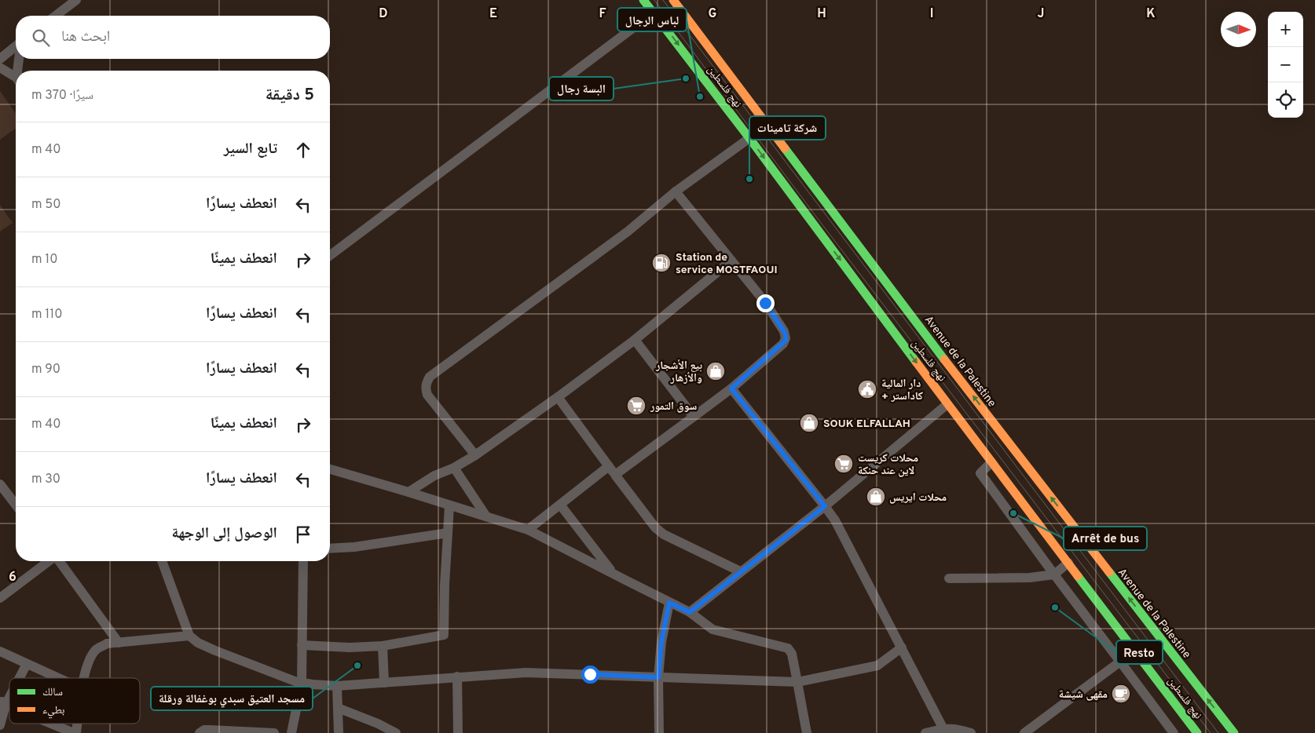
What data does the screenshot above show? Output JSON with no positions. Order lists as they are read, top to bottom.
{
  "streets": {
    "main road": ["نهج فلسطين", "Avenue de la Palestine"]
  },
  "one_way": ["نهج فلسطين", "Avenue de la Palestine"],
  "places": {
    "other": [
      "البسة رجال",
      "لباس الرجال",
      "شركة تامينات",
      "Arrêt de bus",
      "Resto",
      "مسجد العتيق سبدي بوغفالة ورقلة"
    ],
    "fuel station": ["Station de service MOSTFAOUI"],
    "shop": ["بيع الأشجار والأزهار", "SOUK ELFALLAH", "محلات ايريس"],
    "public building": ["دار المالية + كاداستر"],
    "supermarket": ["سوق التمور", "محلات كريست لاين عند حنكة"],
    "cafe": ["مقهى شيشة"]
  },
  "legend": ["سالك", "بطيء"],
  "north": "right",
  "page": {
    "map_buttons": ["+", "−"],
    "search": "ابحث هنا",
    "heading": ["5 دقيقة", "سيرًا · 370 m"],
    "list": [
      ["تابع السير", "40 m"],
      ["انعطف يسارًا", "50 m"],
      ["انعطف يمينًا", "10 m"],
      ["انعطف يسارًا", "110 m"],
      ["انعطف يسارًا", "90 m"],
      ["انعطف يمينًا", "40 m"],
      ["انعطف يسارًا", "30 m"],
      "الوصول إلى الوجهة"
    ]
  },
  "grid": {
    "columns": [
      "D",
      "E",
      "F",
      "G",
      "H",
      "I",
      "J",
      "K"
    ],
    "rows": ["6"]
  }
}
